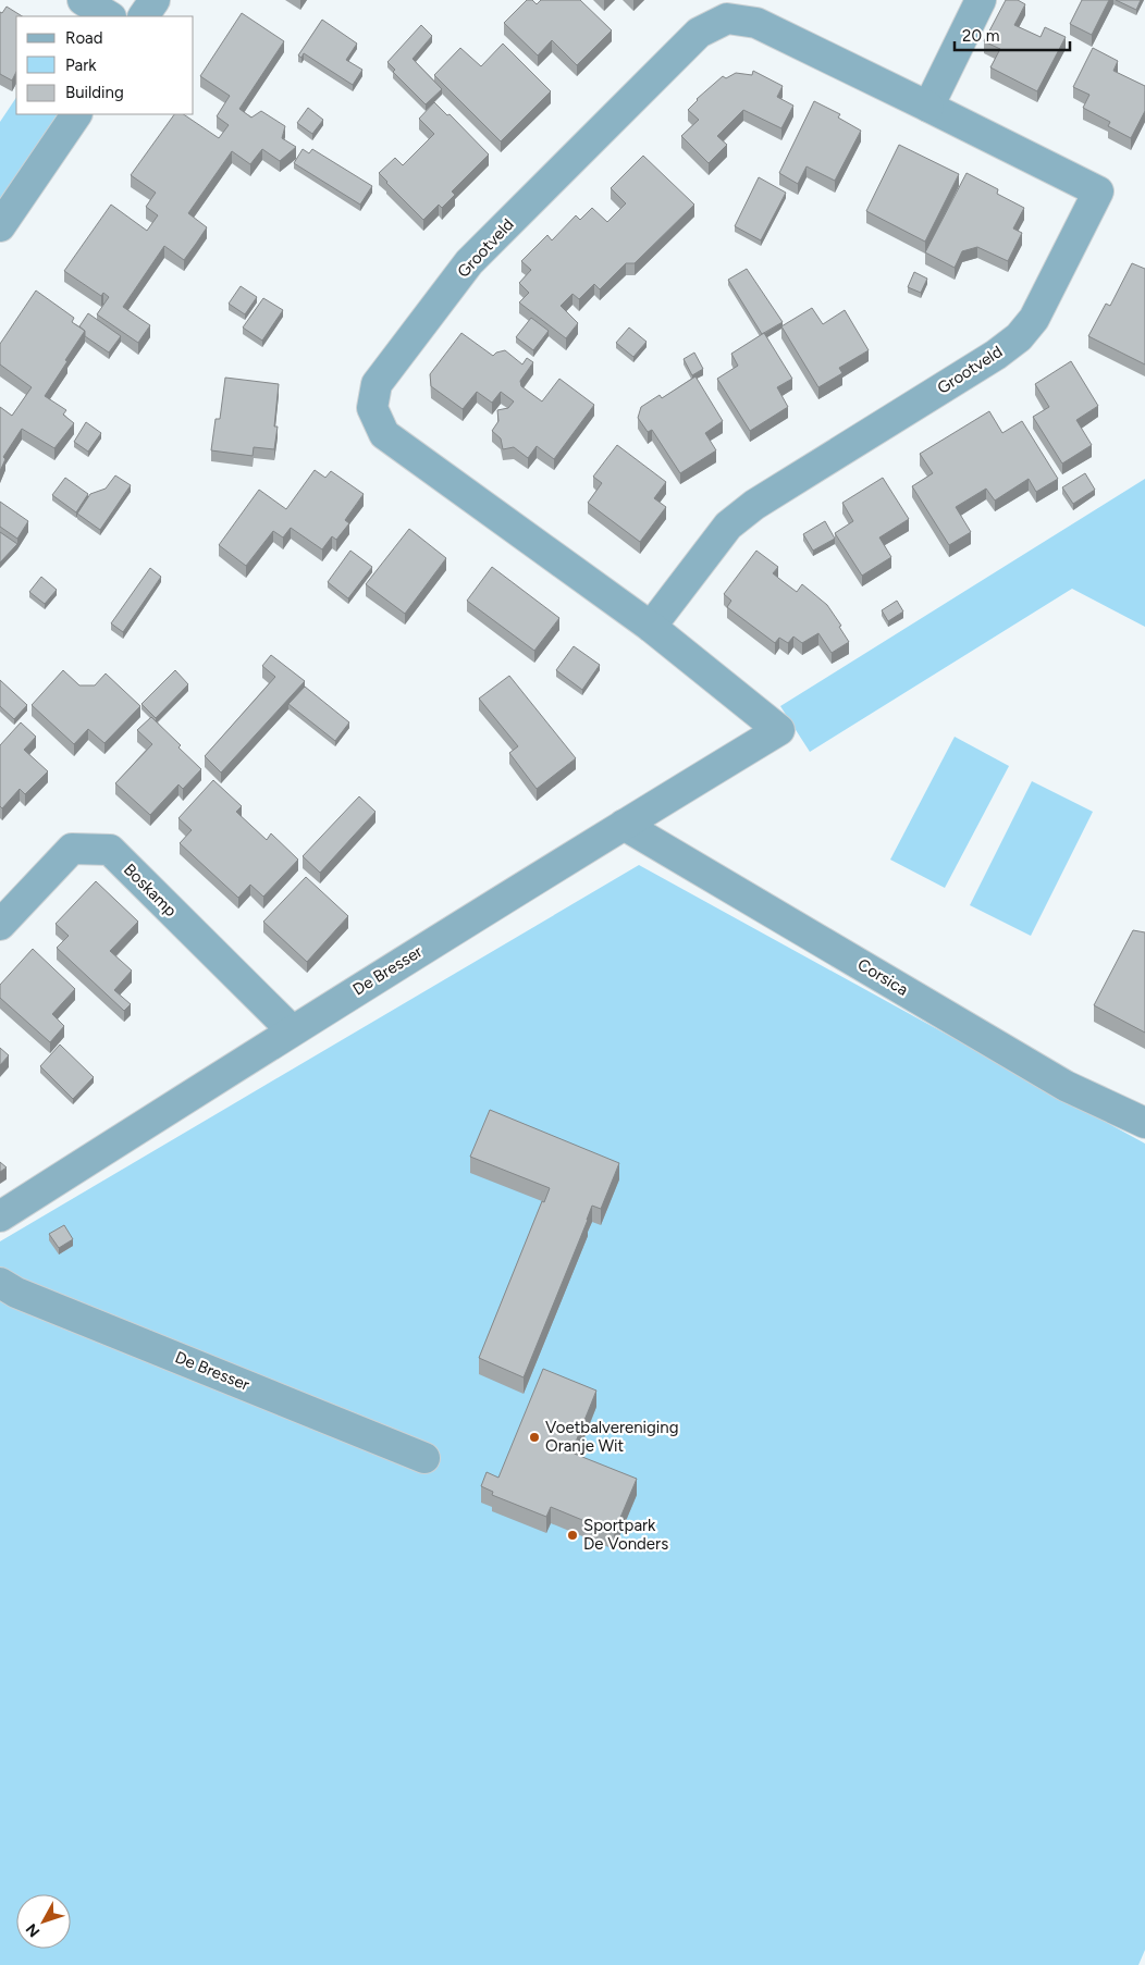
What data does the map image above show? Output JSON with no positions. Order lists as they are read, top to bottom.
{
  "streets": {
    "street": [
      "Grootveld",
      "Boskamp",
      "De Bresser",
      "Corsica"
    ]
  },
  "crossings": [
    ["Grootveld", "De Bresser"],
    ["Boskamp", "De Bresser"],
    ["De Bresser", "Corsica"]
  ],
  "places": ["Voetbalvereniging Oranje Wit", "Sportpark De Vonders"],
  "legend": ["Road", "Park", "Building"],
  "scale_bar": "20 m",
  "north": "bottom left"
}
